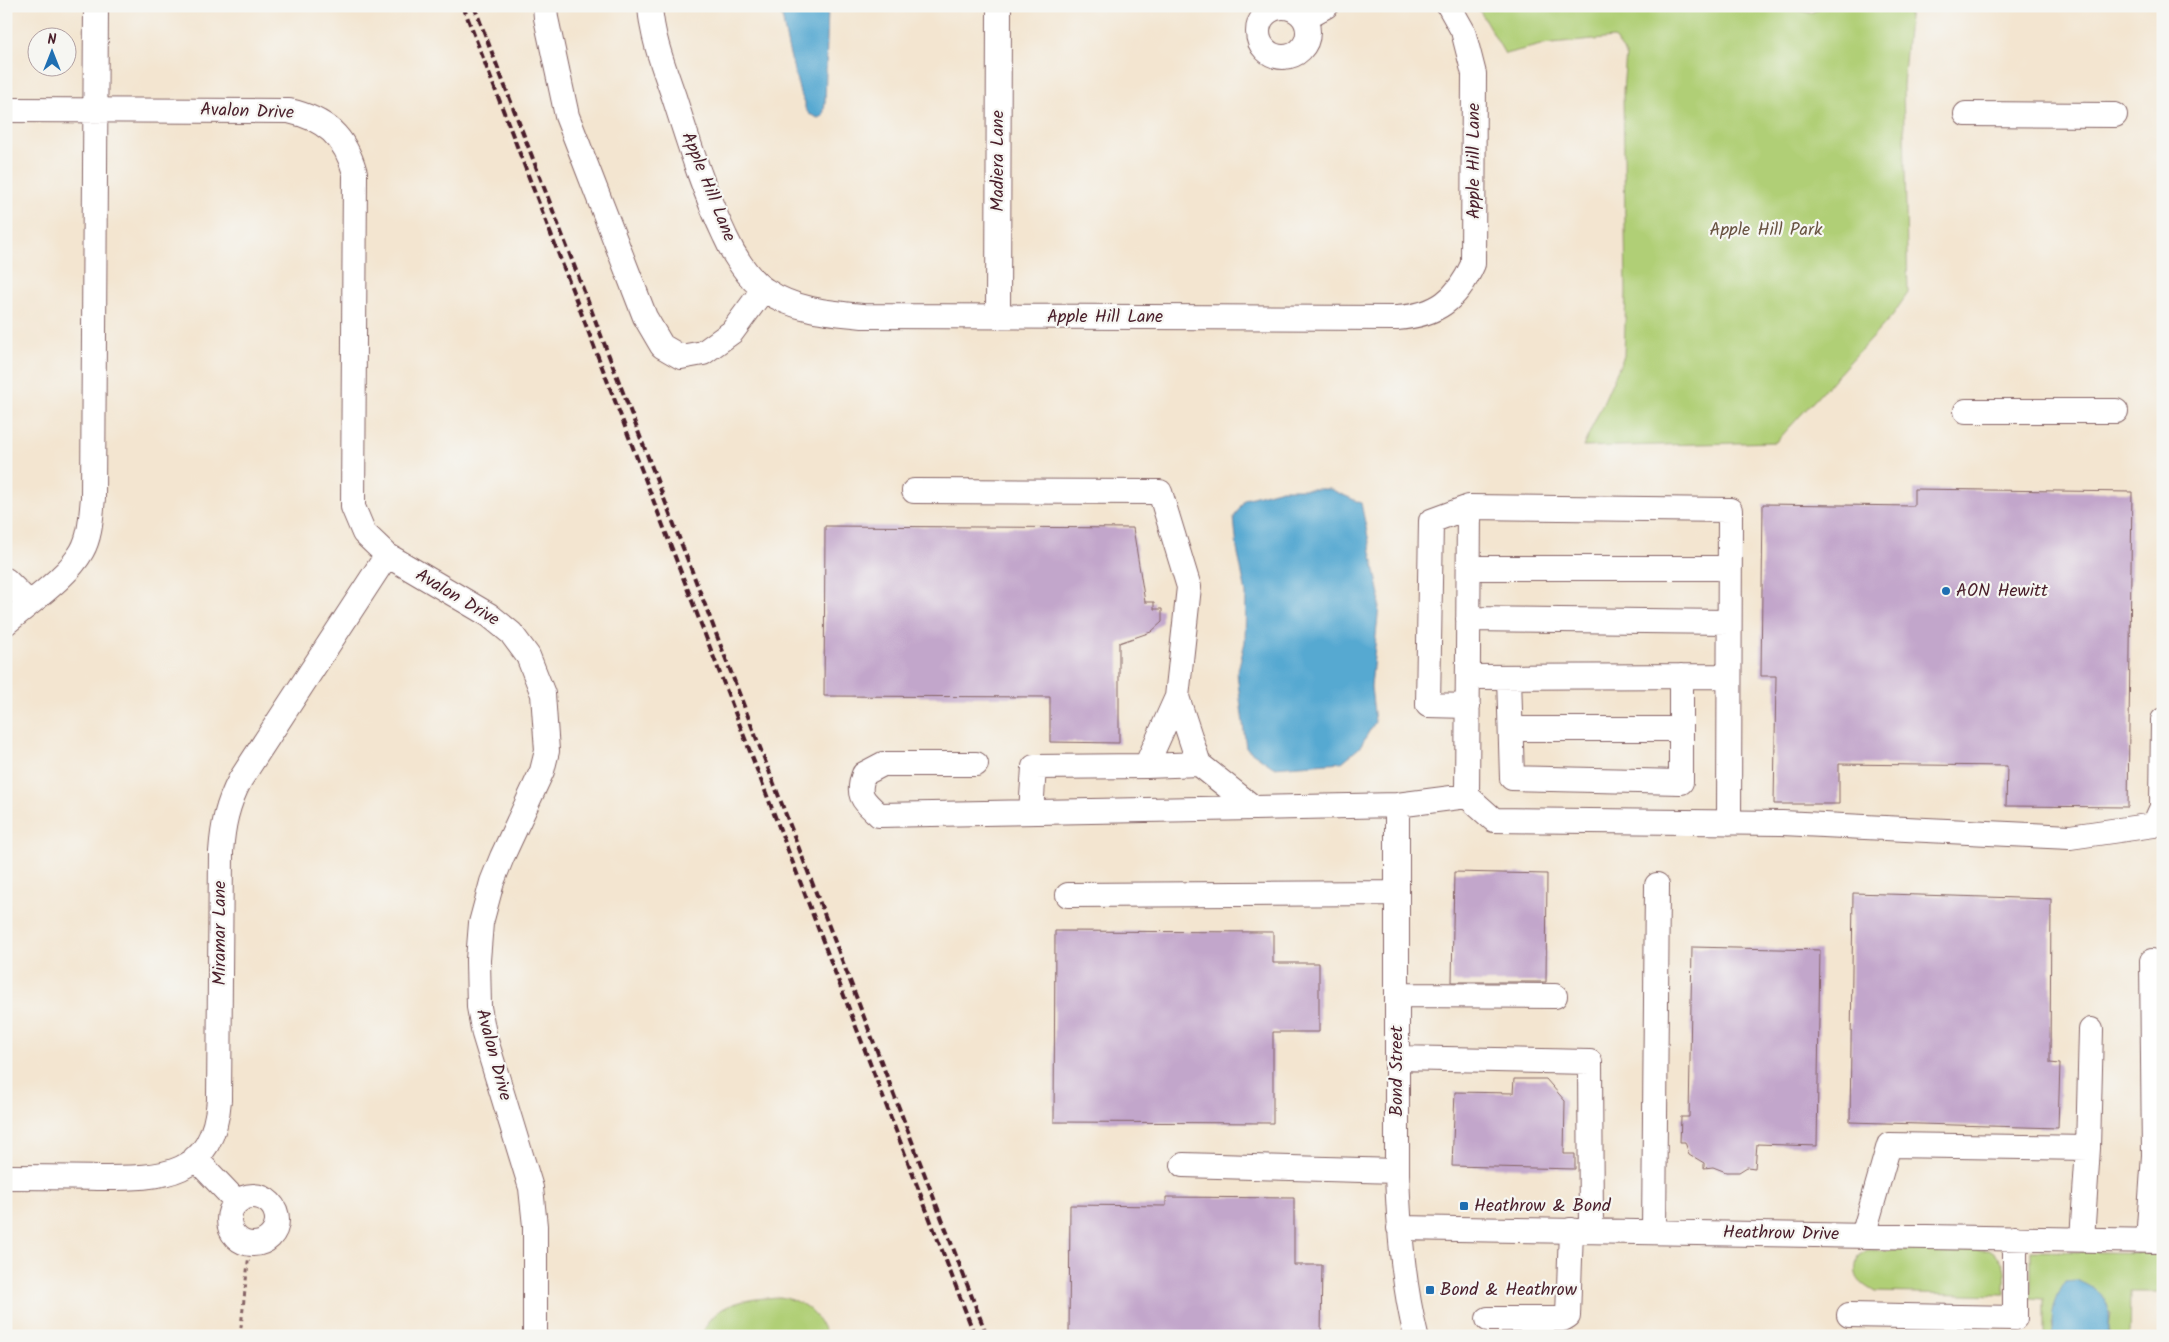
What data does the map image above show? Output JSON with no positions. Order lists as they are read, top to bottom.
{
  "streets": {
    "street": [
      "Avalon Drive",
      "Madiera Lane",
      "Apple Hill Lane",
      "Miramar Lane",
      "Bond Street",
      "Heathrow Drive"
    ]
  },
  "crossings": [
    ["Avalon Drive", "Miramar Lane"],
    ["Madiera Lane", "Apple Hill Lane"],
    ["Bond Street", "Heathrow Drive"]
  ],
  "parks": ["Apple Hill Park"],
  "places": {
    "other": ["AON Hewitt"],
    "transit": ["Heathrow & Bond", "Bond & Heathrow"]
  },
  "north": "top"
}
